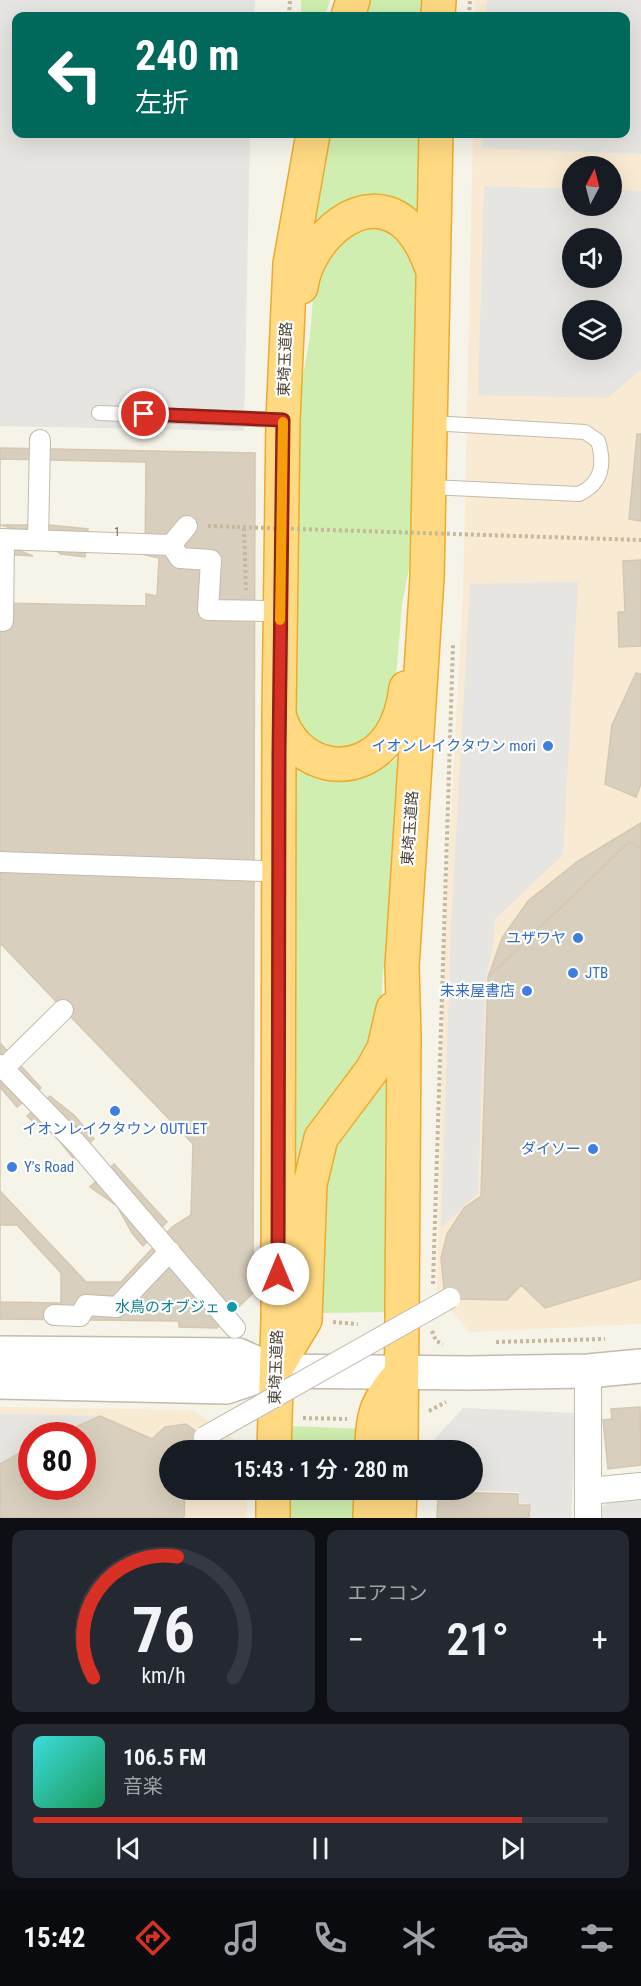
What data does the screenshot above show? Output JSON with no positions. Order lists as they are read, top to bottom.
{
  "streets": {
    "highway": ["東埼玉道路"]
  },
  "places": [
    "イオンレイクタウン mori",
    "ユザワヤ",
    "JTB",
    "未来屋書店",
    "イオンレイクタウン OUTLET",
    "ダイソー",
    "Y's Road",
    "水鳥のオブジェ"
  ],
  "house_numbers": ["1"],
  "north": "top",
  "page": {
    "turn": ["240 m", "左折"],
    "limit": "80",
    "trip": "15:43 · 1 分 · 280 m",
    "tile": "エアコン",
    "heat": ["−", "21°", "+"],
    "song": ["106.5 FM", "音楽"],
    "tabs": "15:42",
    "gauge": ["76", "km/h"]
  }
}
